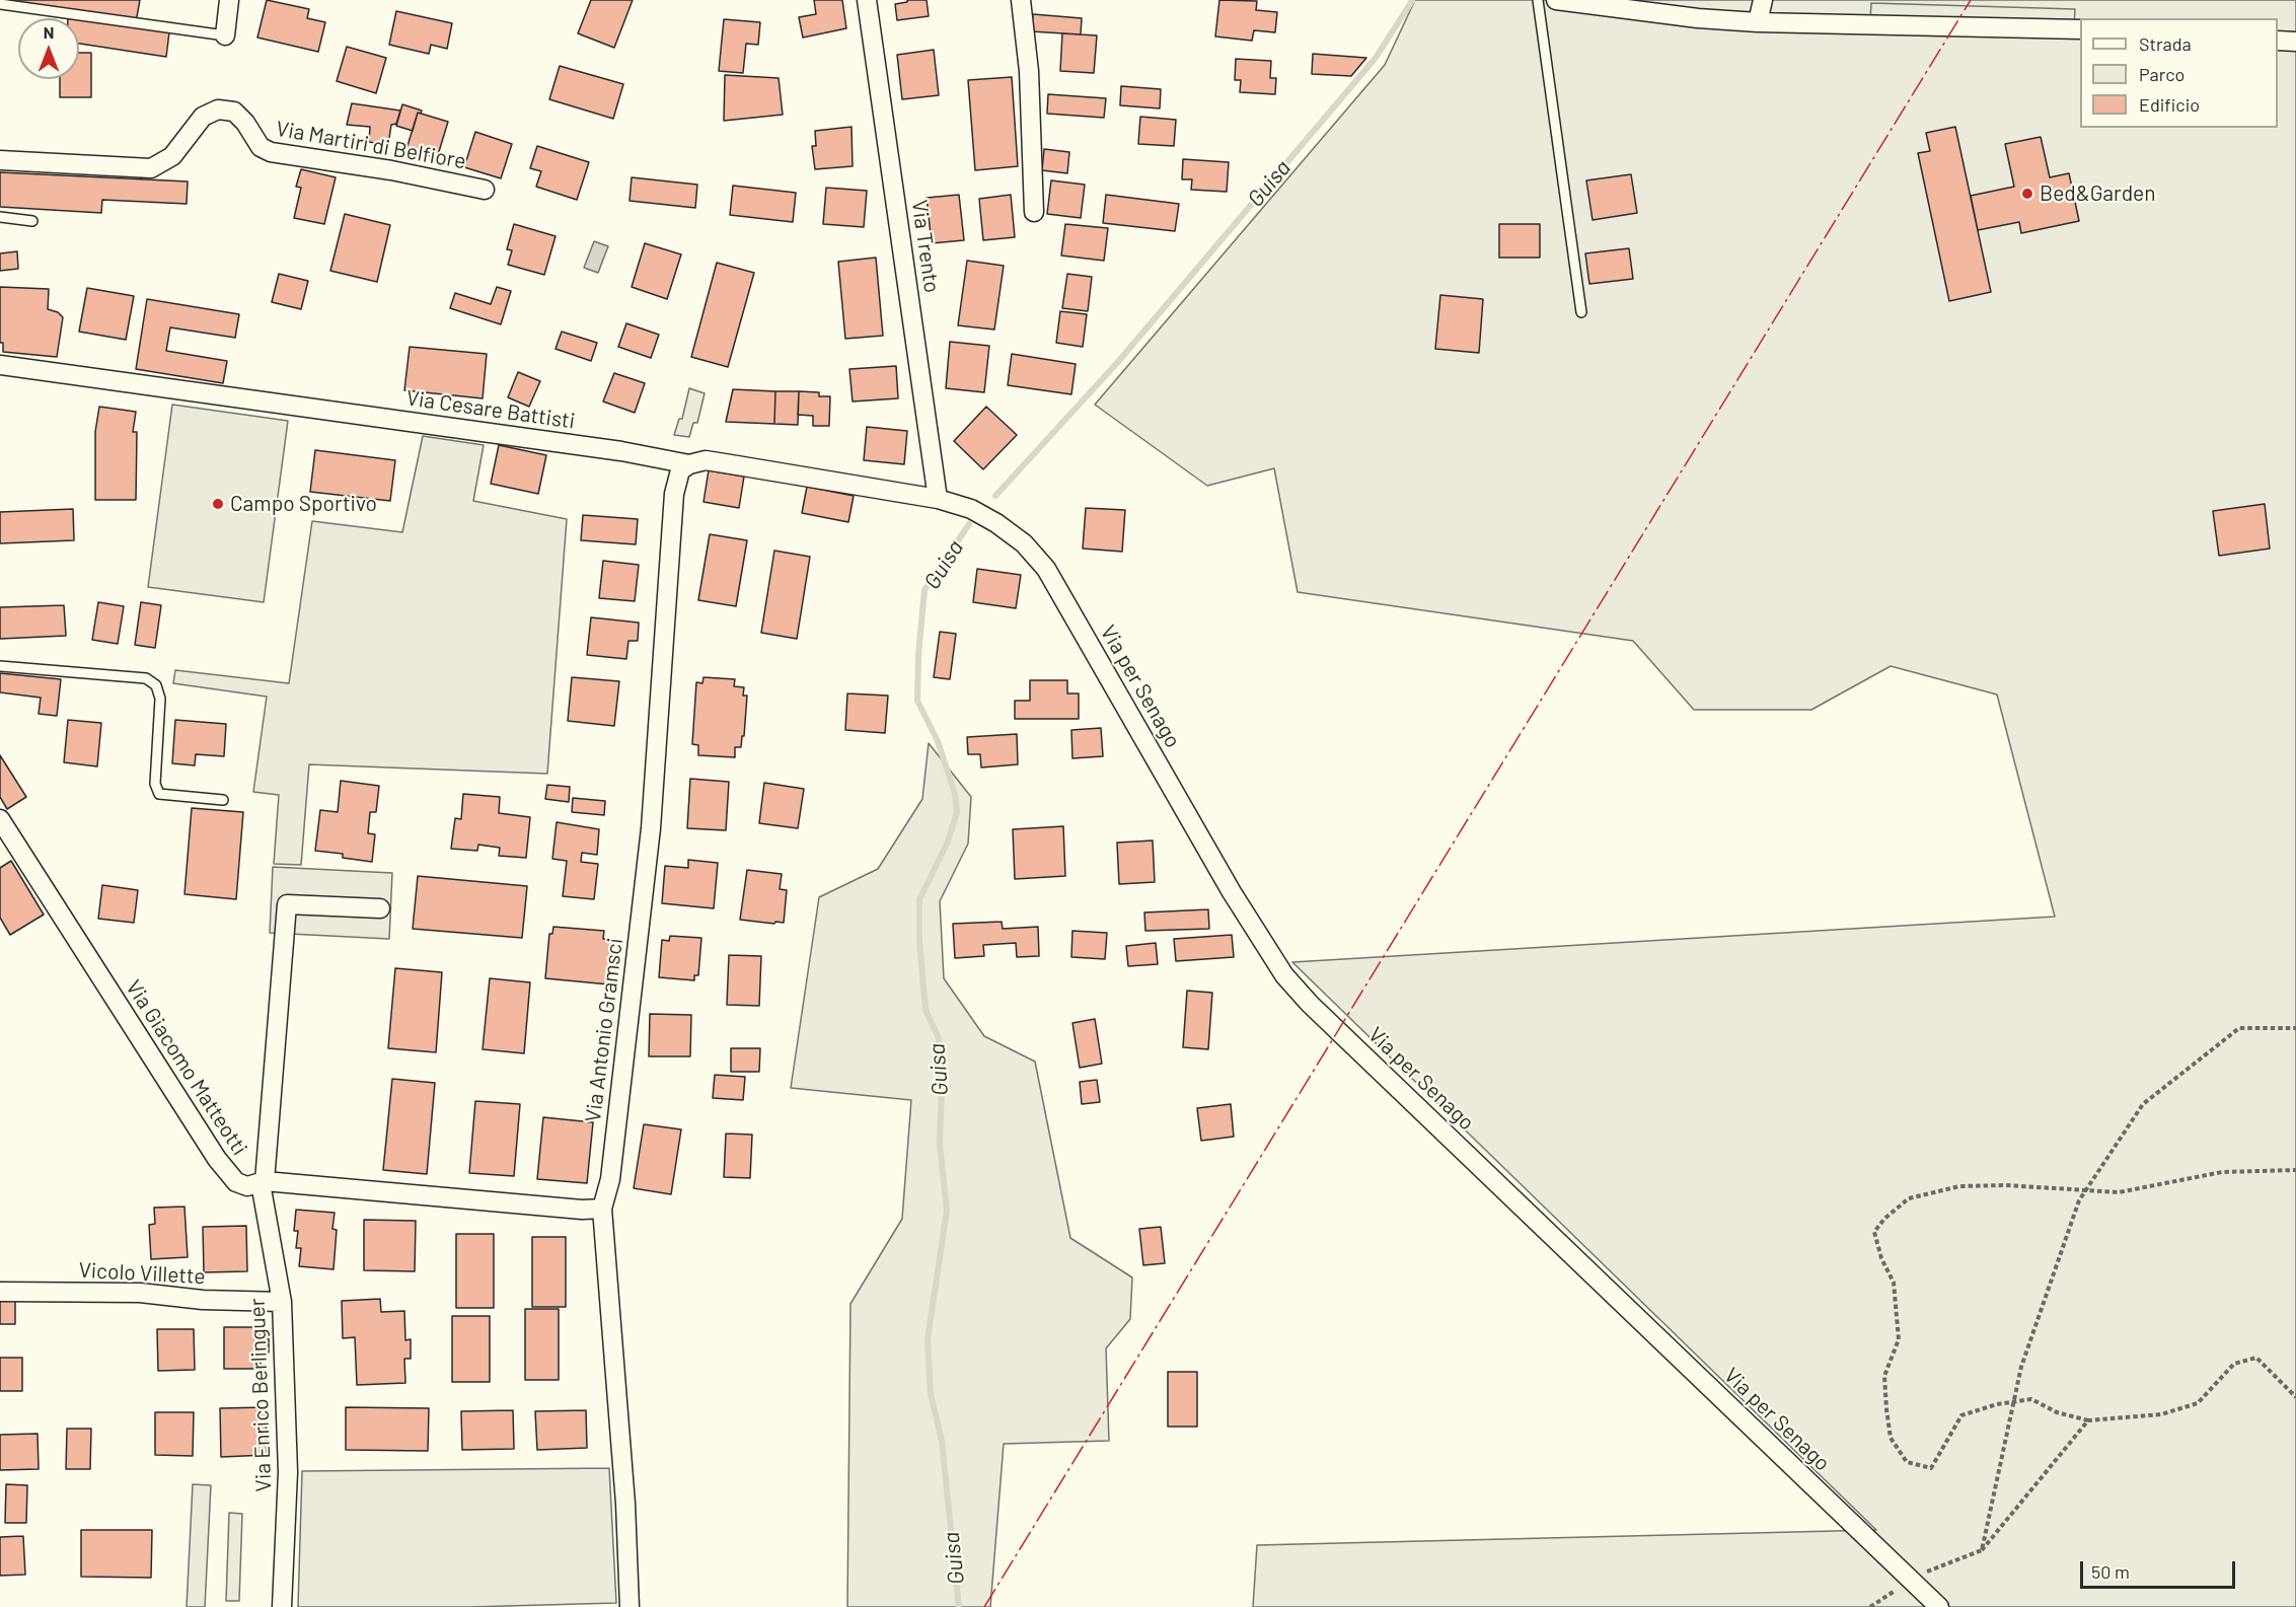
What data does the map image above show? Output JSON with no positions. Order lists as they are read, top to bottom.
{
  "streets": {
    "street": [
      "Via Martiri di Belfiore",
      "Via Trento",
      "Via Cesare Battisti",
      "Via per Senago",
      "Via Antonio Gramsci",
      "Via Giacomo Matteotti",
      "Vicolo Villette",
      "Via Enrico Berlinguer"
    ]
  },
  "crossings": [
    ["Via Trento", "Via Cesare Battisti"],
    ["Via Cesare Battisti", "Via per Senago"],
    ["Via Cesare Battisti", "Via Antonio Gramsci"],
    ["Via Antonio Gramsci", "Via Giacomo Matteotti"],
    ["Via Giacomo Matteotti", "Via Enrico Berlinguer"],
    ["Vicolo Villette", "Via Enrico Berlinguer"]
  ],
  "water": ["Guisa"],
  "places": ["Bed&Garden", "Campo Sportivo"],
  "legend": ["Strada", "Parco", "Edificio"],
  "scale_bar": "50 m",
  "north": "top"
}
